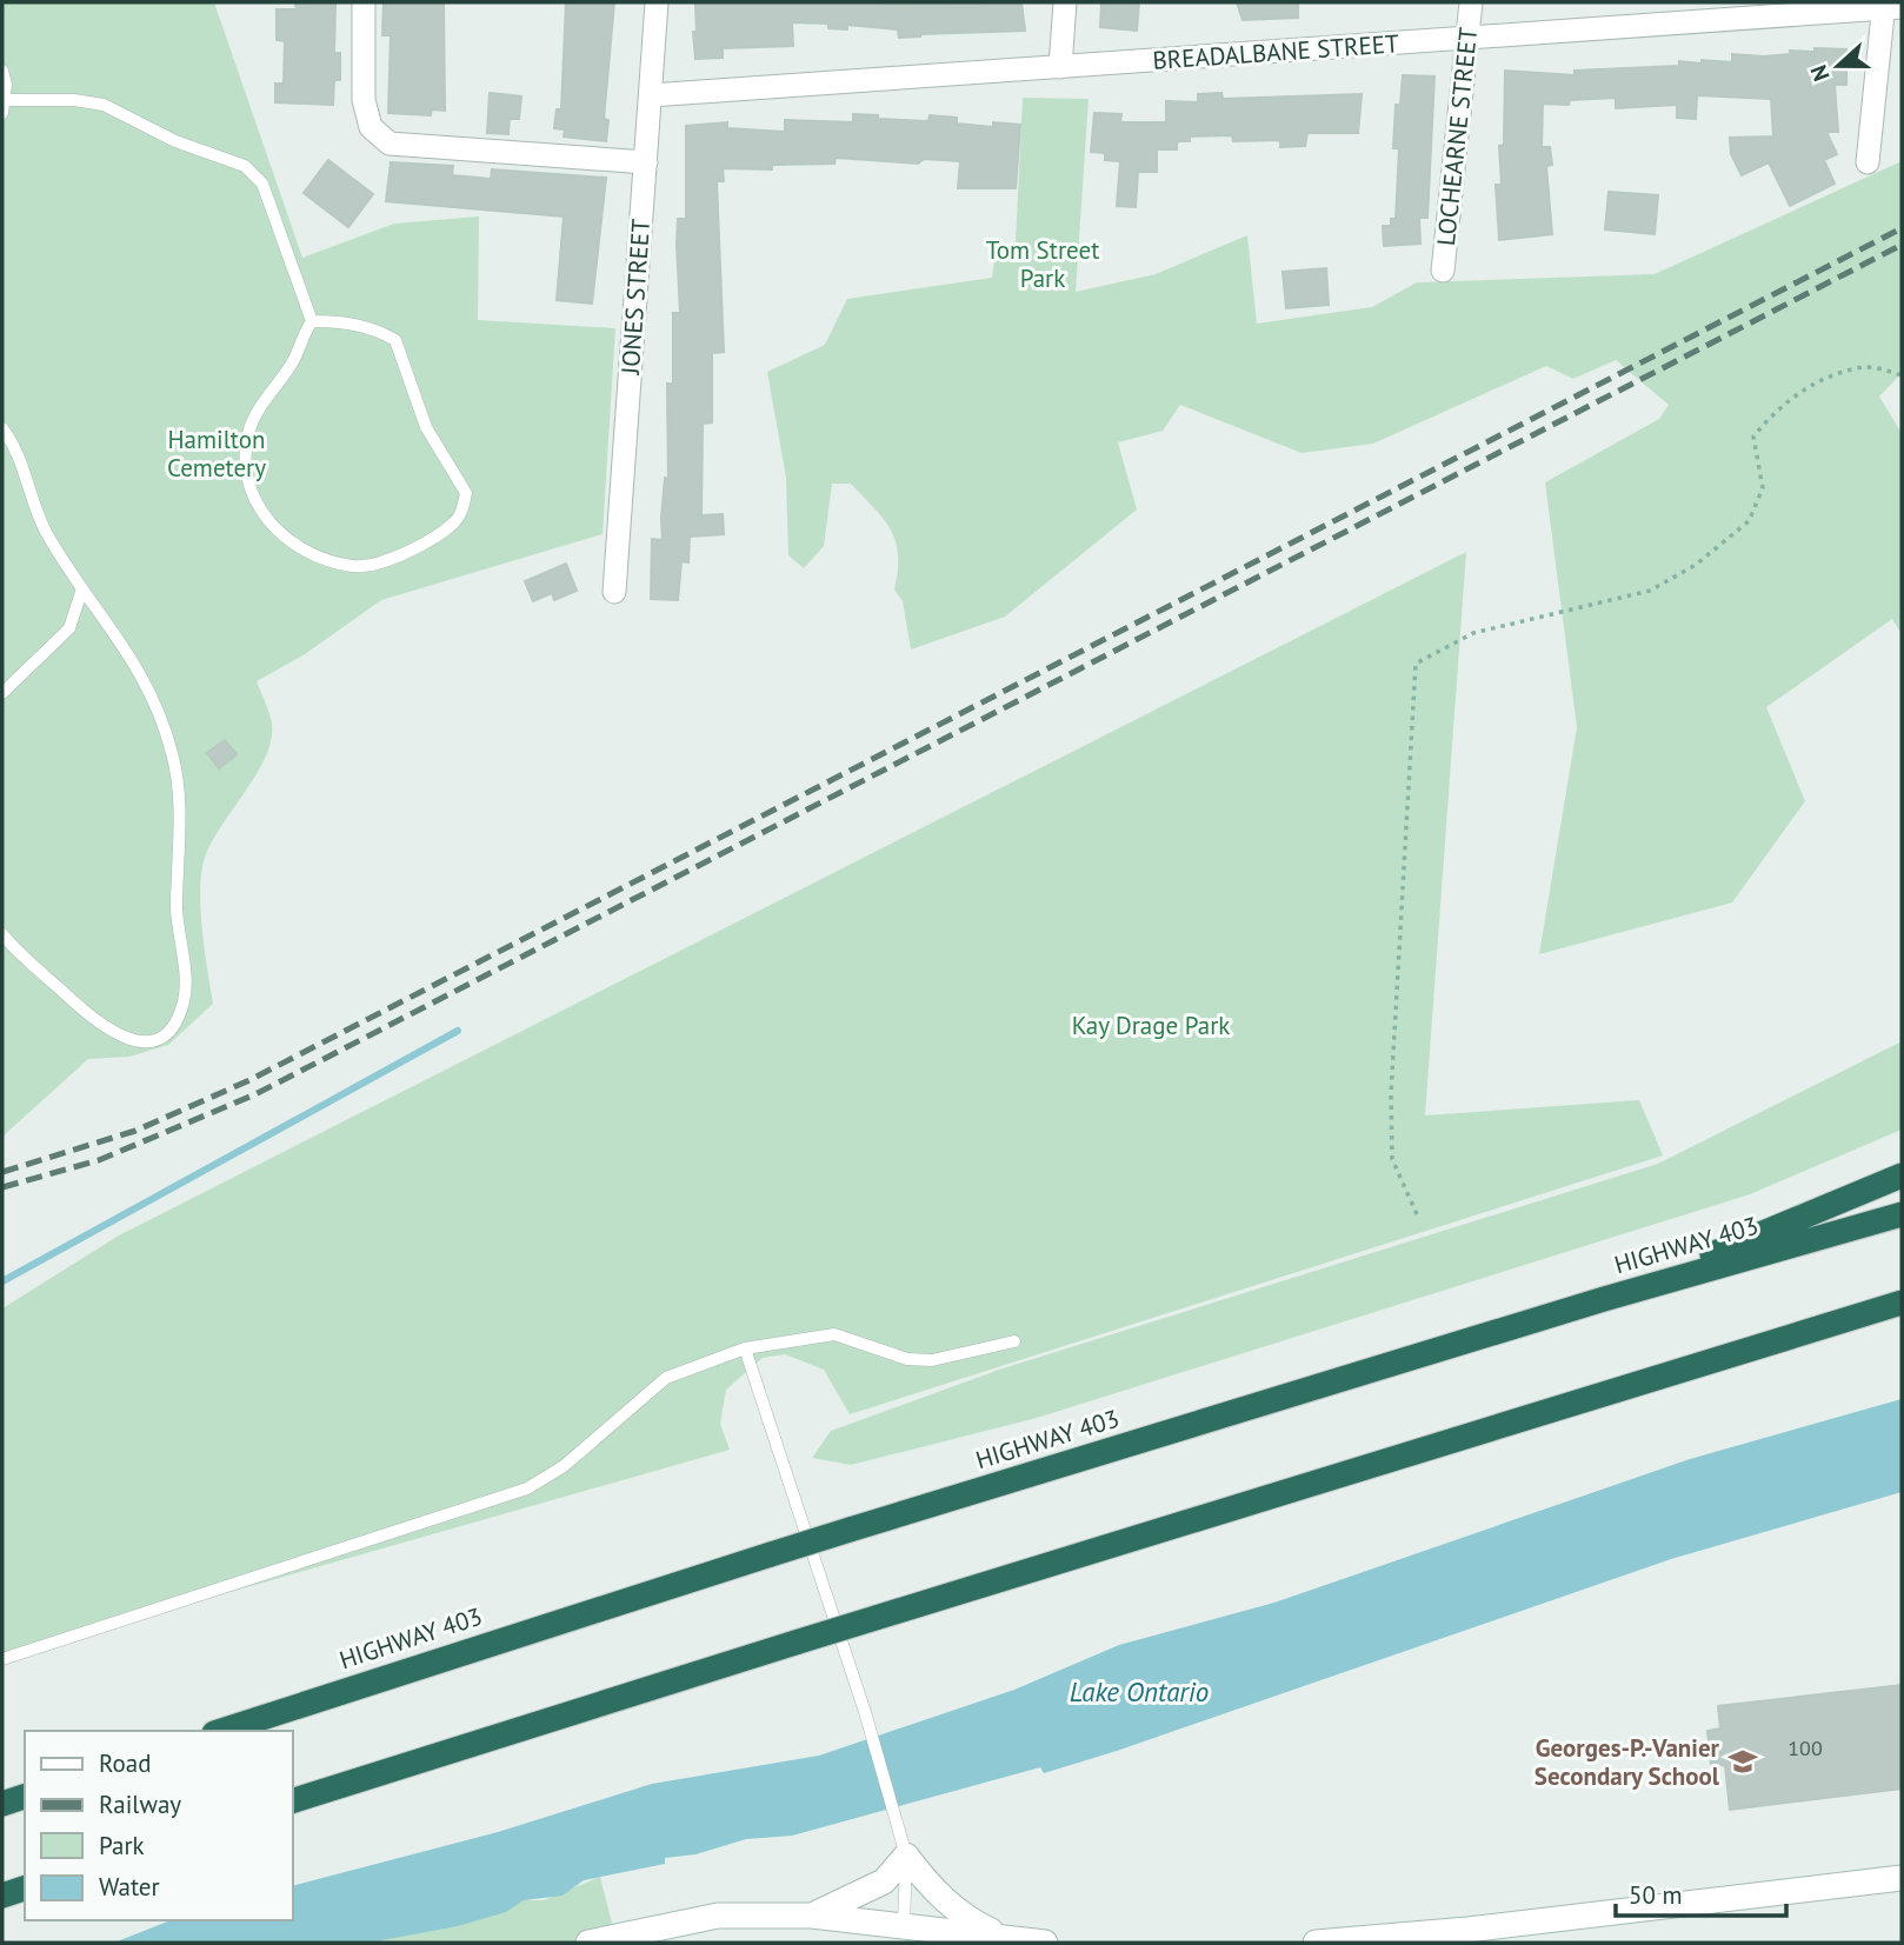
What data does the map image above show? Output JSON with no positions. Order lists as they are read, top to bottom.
{
  "streets": {
    "highway": ["HIGHWAY 403"],
    "street": ["BREADALBANE STREET", "LOCHEARNE STREET", "JONES STREET"]
  },
  "crossings": [
    ["BREADALBANE STREET", "LOCHEARNE STREET"],
    ["BREADALBANE STREET", "JONES STREET"]
  ],
  "water": ["Lake Ontario"],
  "parks": ["Tom Street Park", "Hamilton Cemetery", "Kay Drage Park"],
  "places": {
    "school or university": ["Georges-P.-Vanier Secondary School"]
  },
  "house_numbers": ["100"],
  "legend": [
    "Road",
    "Railway",
    "Park",
    "Water"
  ],
  "scale_bar": "50 m",
  "north": "left"
}
